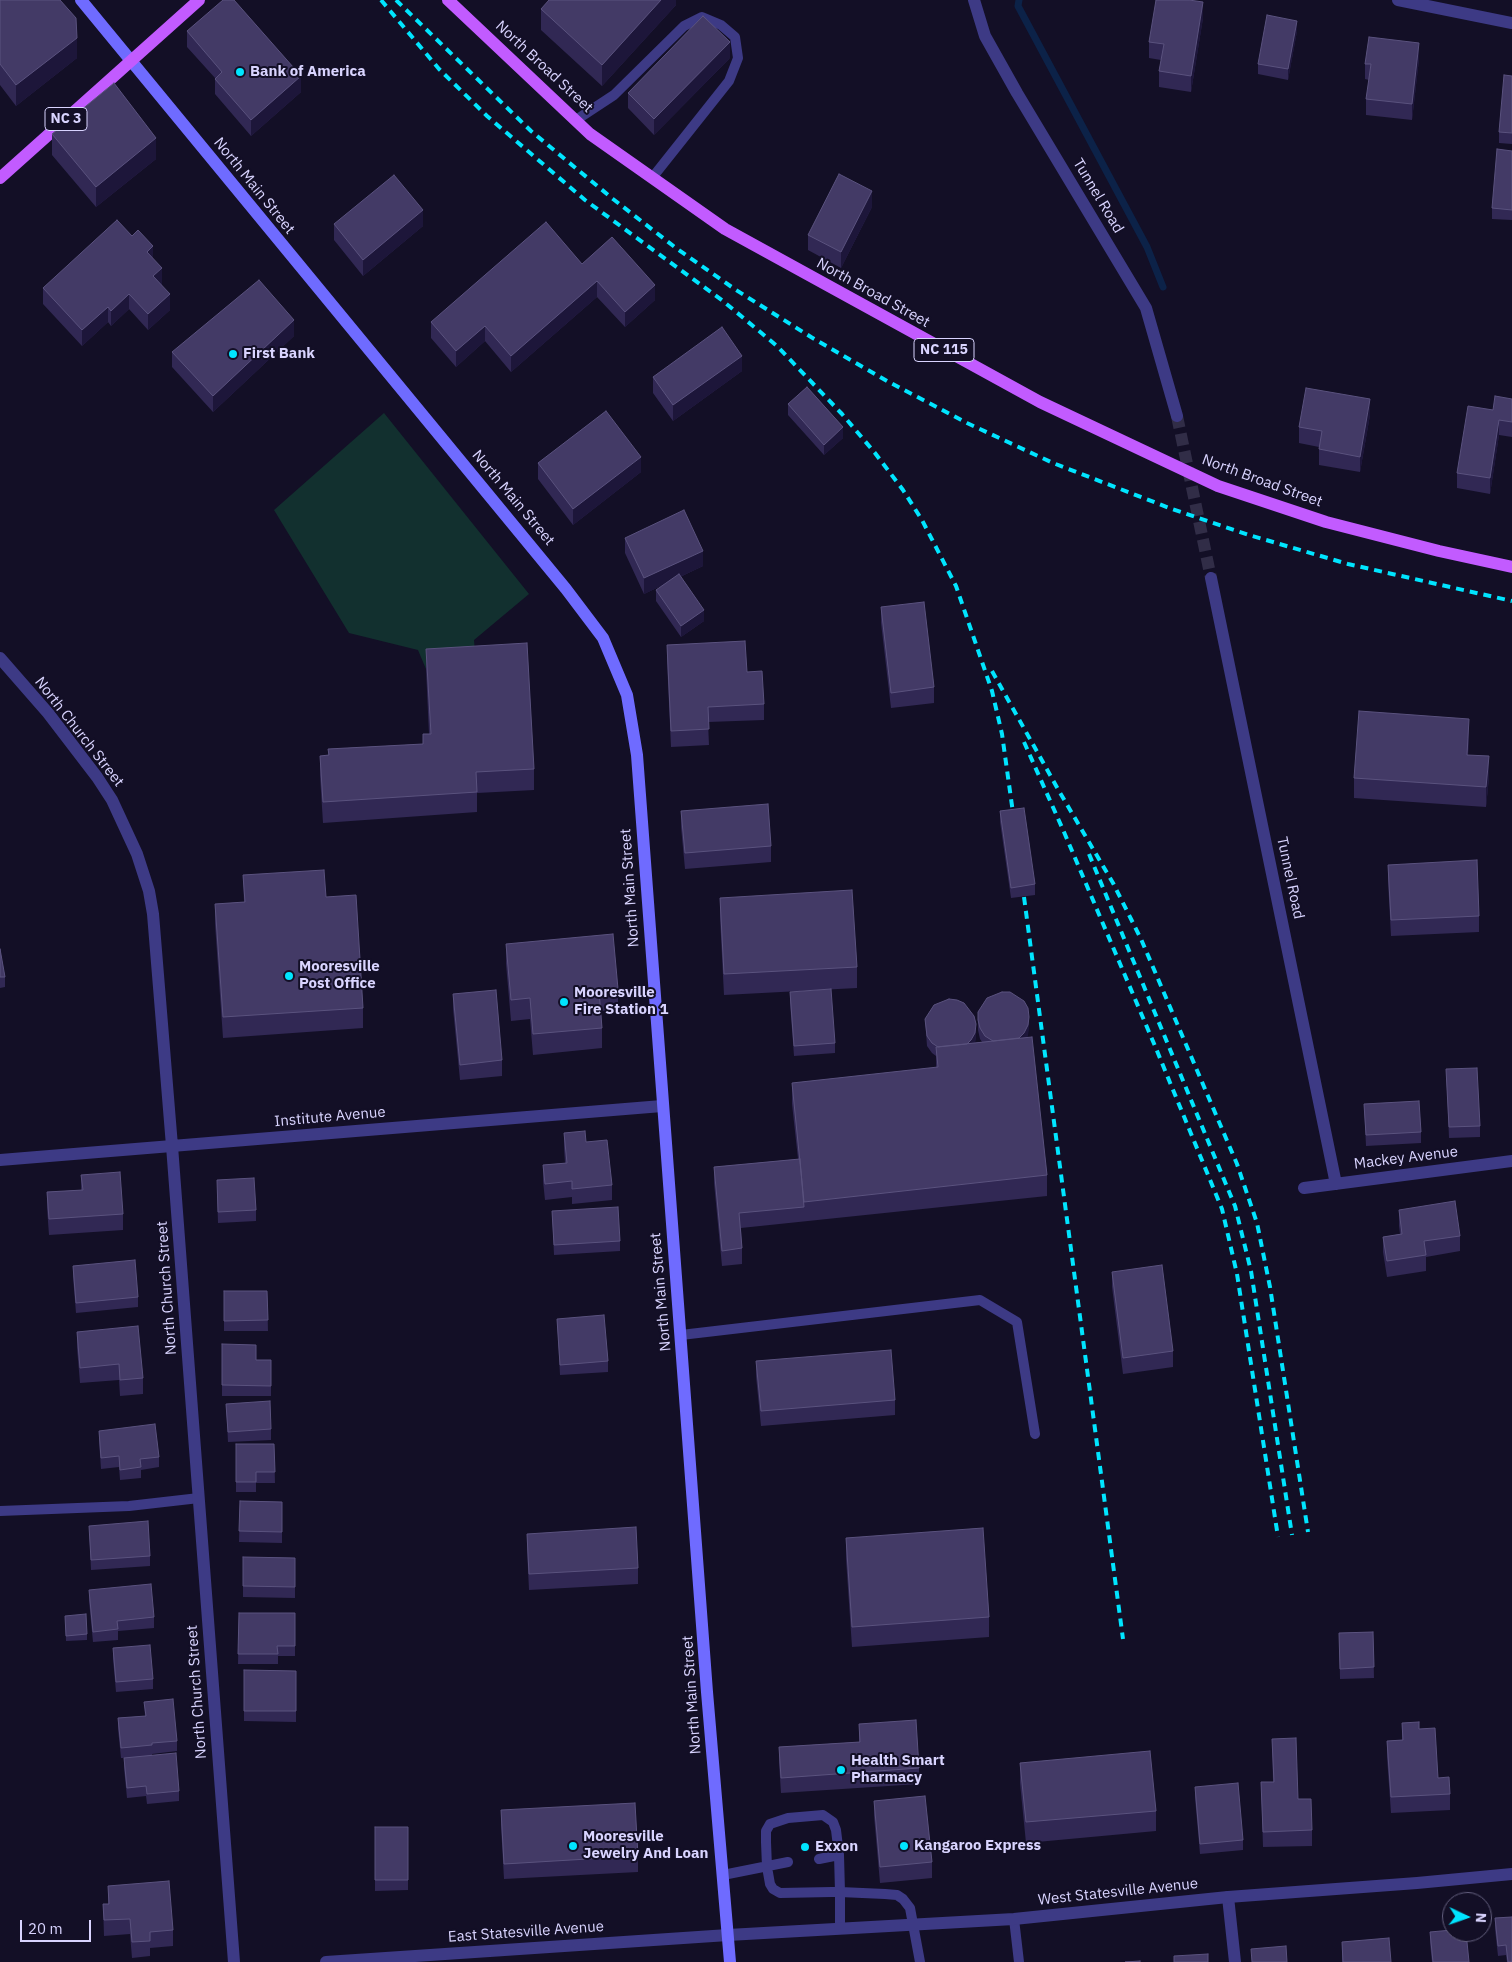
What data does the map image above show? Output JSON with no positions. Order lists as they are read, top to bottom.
{
  "streets": {
    "main road": [
      "North Broad Street",
      "NC 3",
      "North Main Street",
      "NC 115"
    ],
    "street": [
      "Tunnel Road",
      "North Church Street",
      "Institute Avenue",
      "Mackey Avenue",
      "West Statesville Avenue",
      "East Statesville Avenue"
    ]
  },
  "crossings": [
    ["NC 3", "North Main Street"],
    ["North Main Street", "Institute Avenue"],
    ["North Main Street", "West Statesville Avenue"],
    ["North Main Street", "East Statesville Avenue"],
    ["Tunnel Road", "Mackey Avenue"],
    ["North Church Street", "Institute Avenue"],
    ["West Statesville Avenue", "East Statesville Avenue"]
  ],
  "places": [
    "Bank of America",
    "First Bank",
    "Mooresville Post Office",
    "Mooresville Fire Station 1",
    "Health Smart Pharmacy",
    "Mooresville Jewelry And Loan",
    "Kangaroo Express",
    "Exxon"
  ],
  "scale_bar": "20 m",
  "north": "right"
}
